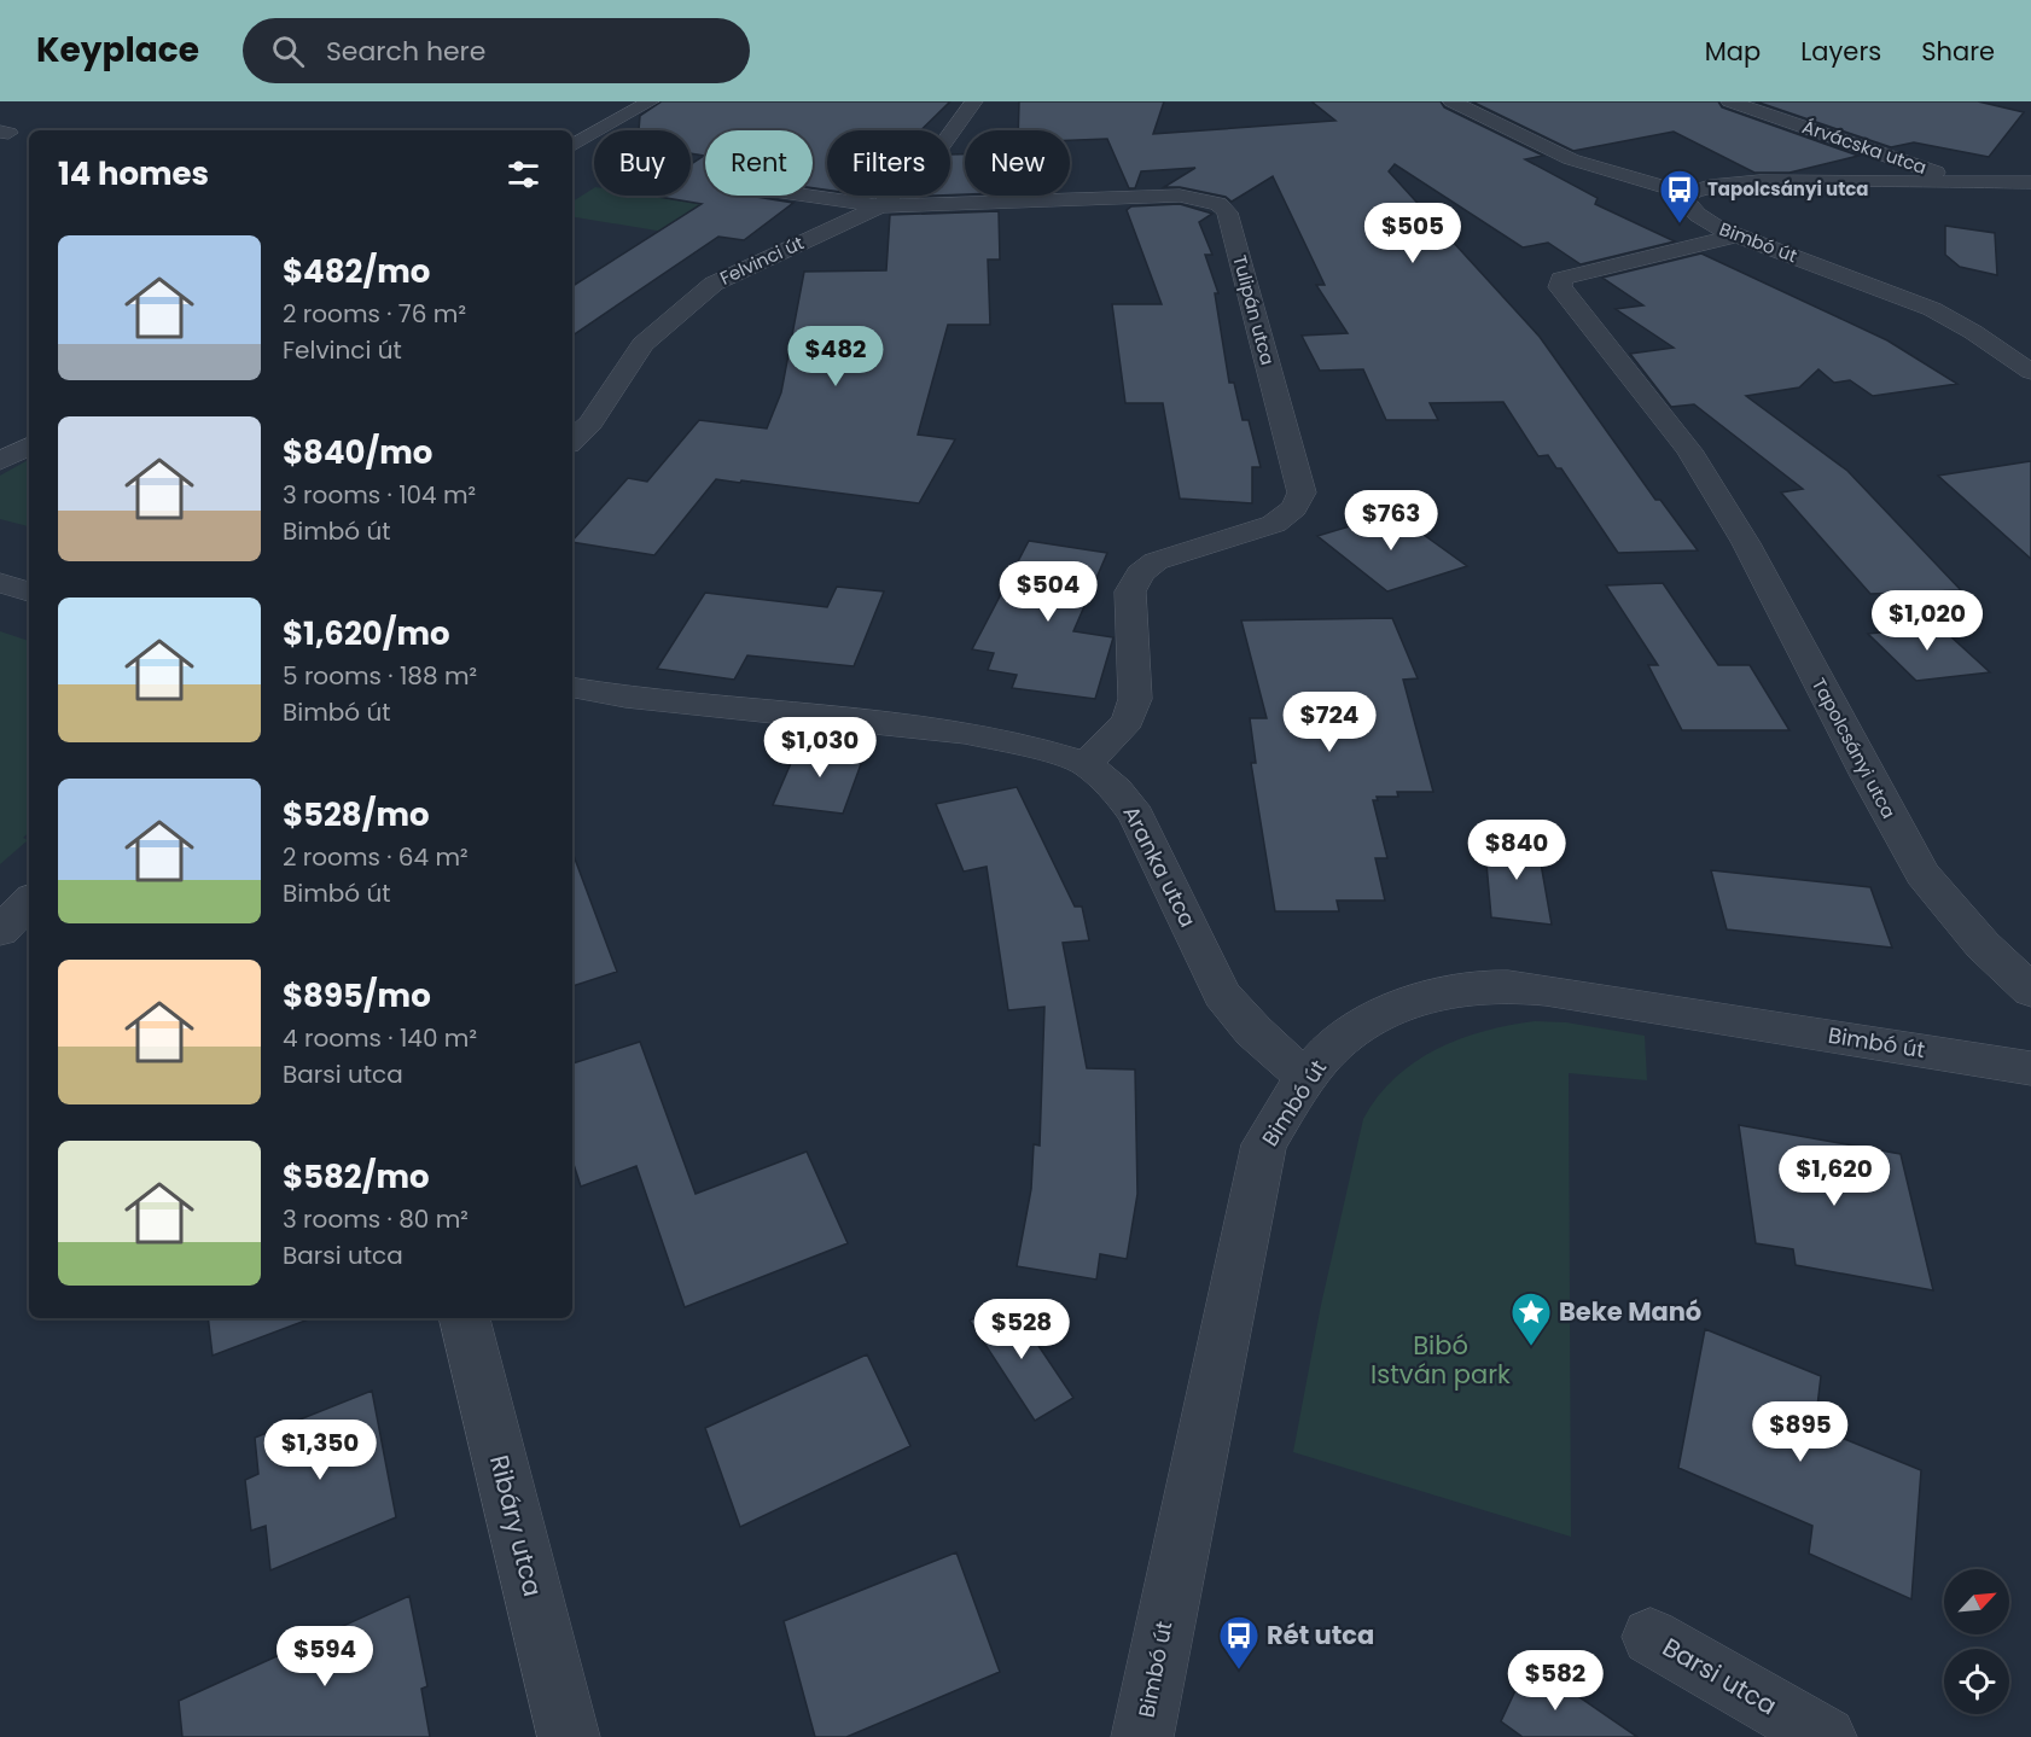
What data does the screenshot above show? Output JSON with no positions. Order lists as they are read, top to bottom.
{
  "streets": {
    "street": [
      "Árvácska utca",
      "Bimbó út",
      "Felvinci út",
      "Tulipán utca",
      "Tapolcsányi utca",
      "Aranka utca",
      "Ribáry utca",
      "Barsi utca"
    ]
  },
  "crossings": [
    ["Bimbó út", "Tapolcsányi utca"],
    ["Bimbó út", "Aranka utca"],
    ["Felvinci út", "Tulipán utca"],
    ["Tulipán utca", "Aranka utca"]
  ],
  "parks": ["Bibó István park"],
  "places": {
    "bus stop": ["Tapolcsányi utca", "Rét utca"],
    "place": ["Beke Manó"]
  },
  "north": "top right",
  "page": {
    "header": "Keyplace",
    "search": "Search here",
    "nav": ["Map", "Layers", "Share"],
    "chip": [
      "Buy",
      "Rent",
      "Filters",
      "New"
    ],
    "heading": "14 homes",
    "price": [
      "$505",
      "$482",
      "$763",
      "$504",
      "$1,020",
      "$724",
      "$1,030",
      "$840",
      "$1,620",
      "$528",
      "$895",
      "$1,350",
      "$594",
      "$582"
    ],
    "list": [
      {
        "name": "$482/mo",
        "note": "2 rooms · 76 m² · Felvinci út"
      },
      {
        "name": "$840/mo",
        "note": "3 rooms · 104 m² · Bimbó út"
      },
      {
        "name": "$1,620/mo",
        "note": "5 rooms · 188 m² · Bimbó út"
      },
      {
        "name": "$528/mo",
        "note": "2 rooms · 64 m² · Bimbó út"
      },
      {
        "name": "$895/mo",
        "note": "4 rooms · 140 m² · Barsi utca"
      },
      {
        "name": "$582/mo",
        "note": "3 rooms · 80 m² · Barsi utca"
      }
    ]
  }
}
